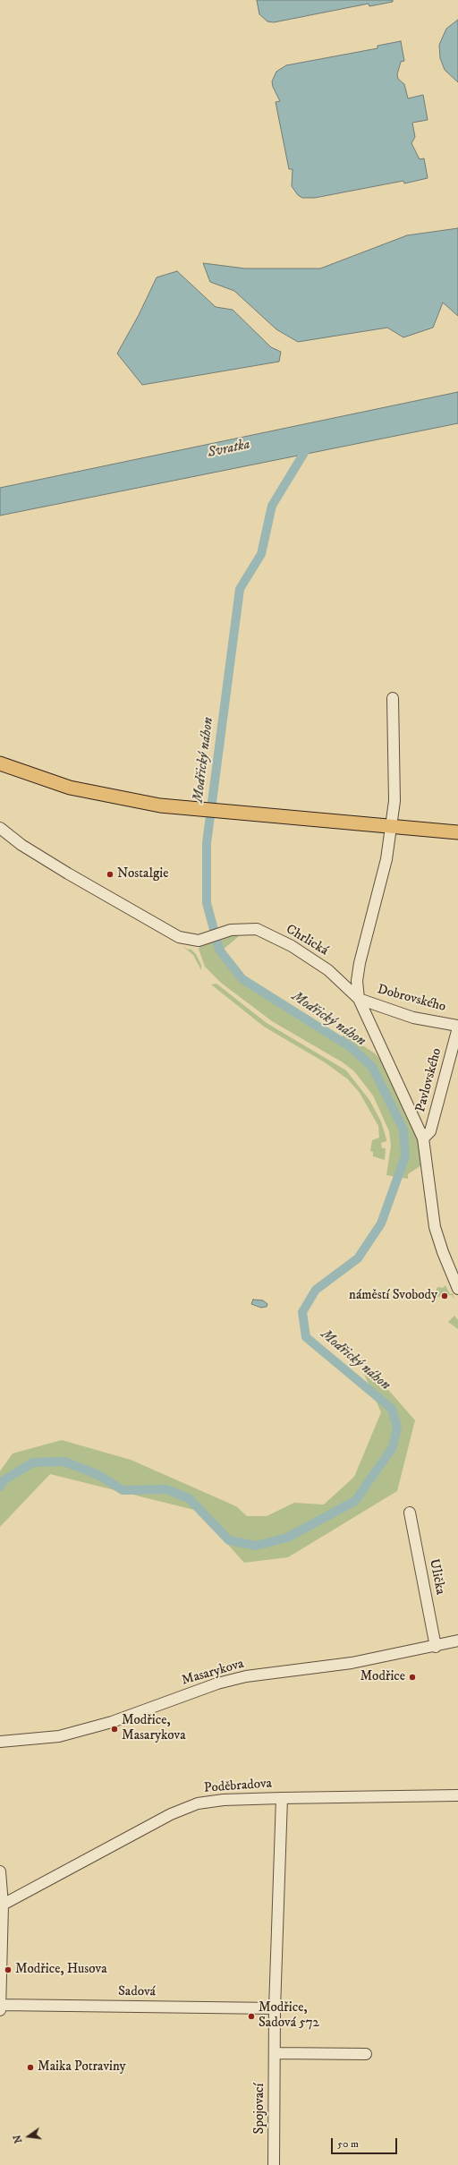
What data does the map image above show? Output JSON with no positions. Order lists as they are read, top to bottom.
{
  "streets": {
    "street": [
      "Chrlická",
      "Dobrovského",
      "Pavlovského",
      "Ulička",
      "Masarykova",
      "Poděbradova",
      "Sadová",
      "Spojovací"
    ]
  },
  "crossings": [
    ["Chrlická", "Dobrovského"],
    ["Dobrovského", "Pavlovského"],
    ["Ulička", "Masarykova"]
  ],
  "water": ["Svratka", "Modřický náhon"],
  "places": [
    "Nostalgie",
    "náměstí Svobody",
    "Modřice",
    "Modřice, Masarykova",
    "Modřice, Husova",
    "Modřice, Sadová 572",
    "Maika Potraviny"
  ],
  "scale_bar": "50 m",
  "north": "left"
}
